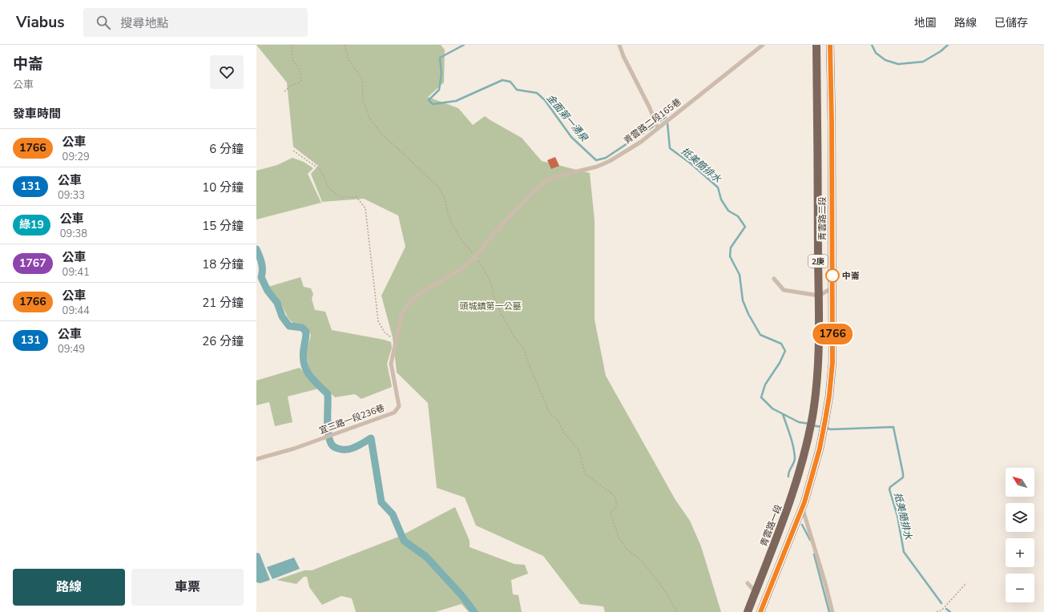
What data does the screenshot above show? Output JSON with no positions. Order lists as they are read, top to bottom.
{
  "streets": {
    "main road": ["青雲路二段", "2庚", "青雲路一段"],
    "lane": ["青雲路二段165巷", "宜三路一段236巷"]
  },
  "crossings": [
    ["青雲路二段165巷", "宜三路一段236巷"],
    ["青雲路二段", "2庚"],
    ["青雲路二段", "青雲路一段"]
  ],
  "water": ["金面第一湧泉", "抵美簡排水"],
  "parks": ["頭城鎮第一公墓"],
  "places": ["中崙"],
  "lines": ["bus line 1766"],
  "north": "top left",
  "page": {
    "header": "Viabus",
    "search": "搜尋地點",
    "nav": ["地圖", "路線", "已儲存"],
    "heading": [
      ["中崙", "公車"],
      "發車時間"
    ],
    "on_map": "1766",
    "list": [
      {
        "mark": "1766",
        "name": "公車",
        "note": "09:29",
        "value": "6 分鐘"
      },
      {
        "mark": "131",
        "name": "公車",
        "note": "09:33",
        "value": "10 分鐘"
      },
      {
        "mark": "綠19",
        "name": "公車",
        "note": "09:38",
        "value": "15 分鐘"
      },
      {
        "mark": "1767",
        "name": "公車",
        "note": "09:41",
        "value": "18 分鐘"
      },
      {
        "mark": "1766",
        "name": "公車",
        "note": "09:44",
        "value": "21 分鐘"
      },
      {
        "mark": "131",
        "name": "公車",
        "note": "09:49",
        "value": "26 分鐘"
      }
    ],
    "map_buttons": ["+", "−"],
    "buttons": ["路線", "車票"]
  }
}
